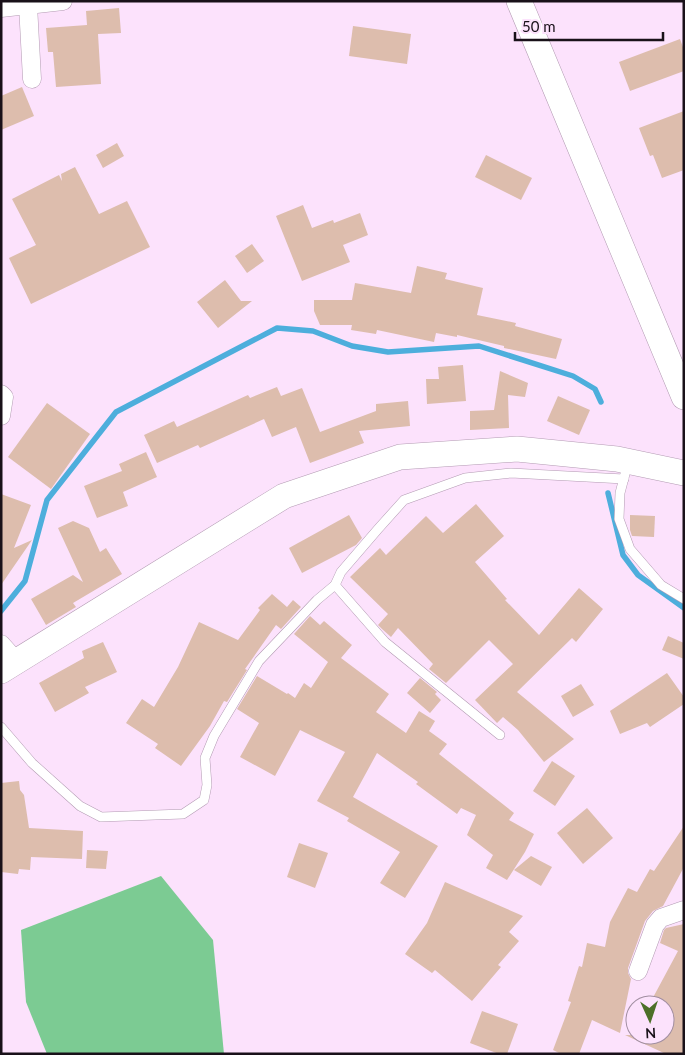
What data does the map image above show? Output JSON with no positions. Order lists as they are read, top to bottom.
{
  "scale_bar": "50 m",
  "north": "bottom"
}
